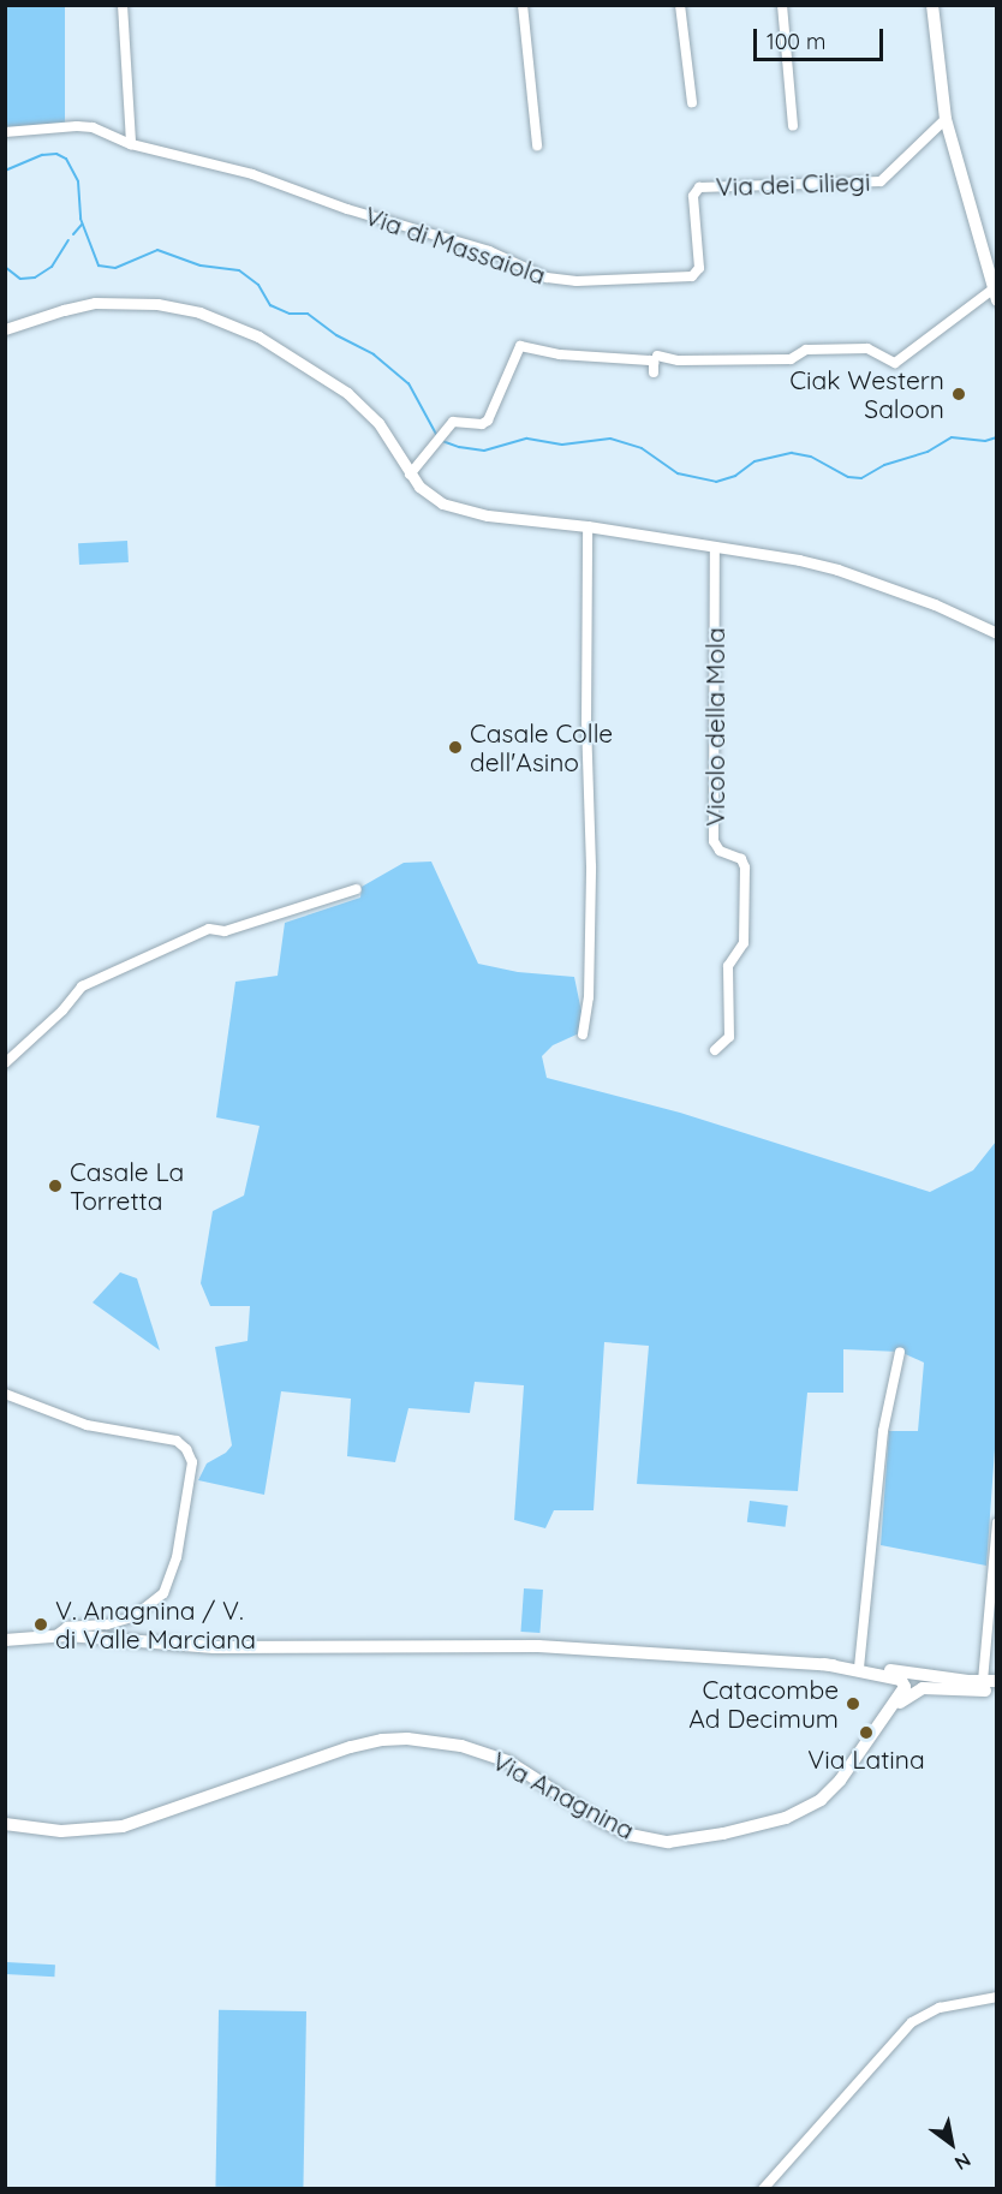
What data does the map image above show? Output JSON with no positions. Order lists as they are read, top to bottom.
{
  "streets": {
    "main road": ["Via Anagnina"],
    "street": ["Via dei Ciliegi", "Via di Massaiola", "Vicolo della Mola"]
  },
  "crossings": [
    ["Via dei Ciliegi", "Via di Massaiola"]
  ],
  "places": [
    "Ciak Western Saloon",
    "Casale Colle dell'Asino",
    "Casale La Torretta",
    "V. Anagnina / V. di Valle Marciana",
    "Catacombe Ad Decimum",
    "Via Latina"
  ],
  "scale_bar": "100 m",
  "north": "bottom right"
}
